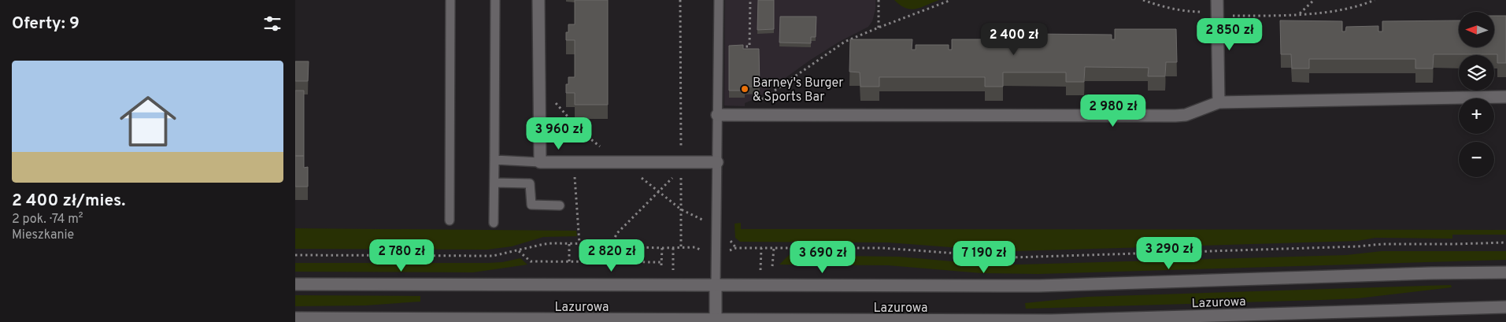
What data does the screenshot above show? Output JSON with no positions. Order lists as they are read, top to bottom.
{
  "streets": {
    "main road": ["Lazurowa"]
  },
  "places": ["Barney's Burger & Sports Bar"],
  "north": "left",
  "page": {
    "heading": "Oferty: 9",
    "map_buttons": ["+", "−"],
    "price": [
      "2 850 zł",
      "2 400 zł",
      "2 980 zł",
      "3 960 zł",
      "3 290 zł",
      "2 780 zł",
      "2 820 zł",
      "3 690 zł",
      "7 190 zł"
    ],
    "list": [
      {
        "name": "2 400 zł/mies.",
        "note": "2 pok. · 74 m² · Mieszkanie"
      }
    ]
  }
}
